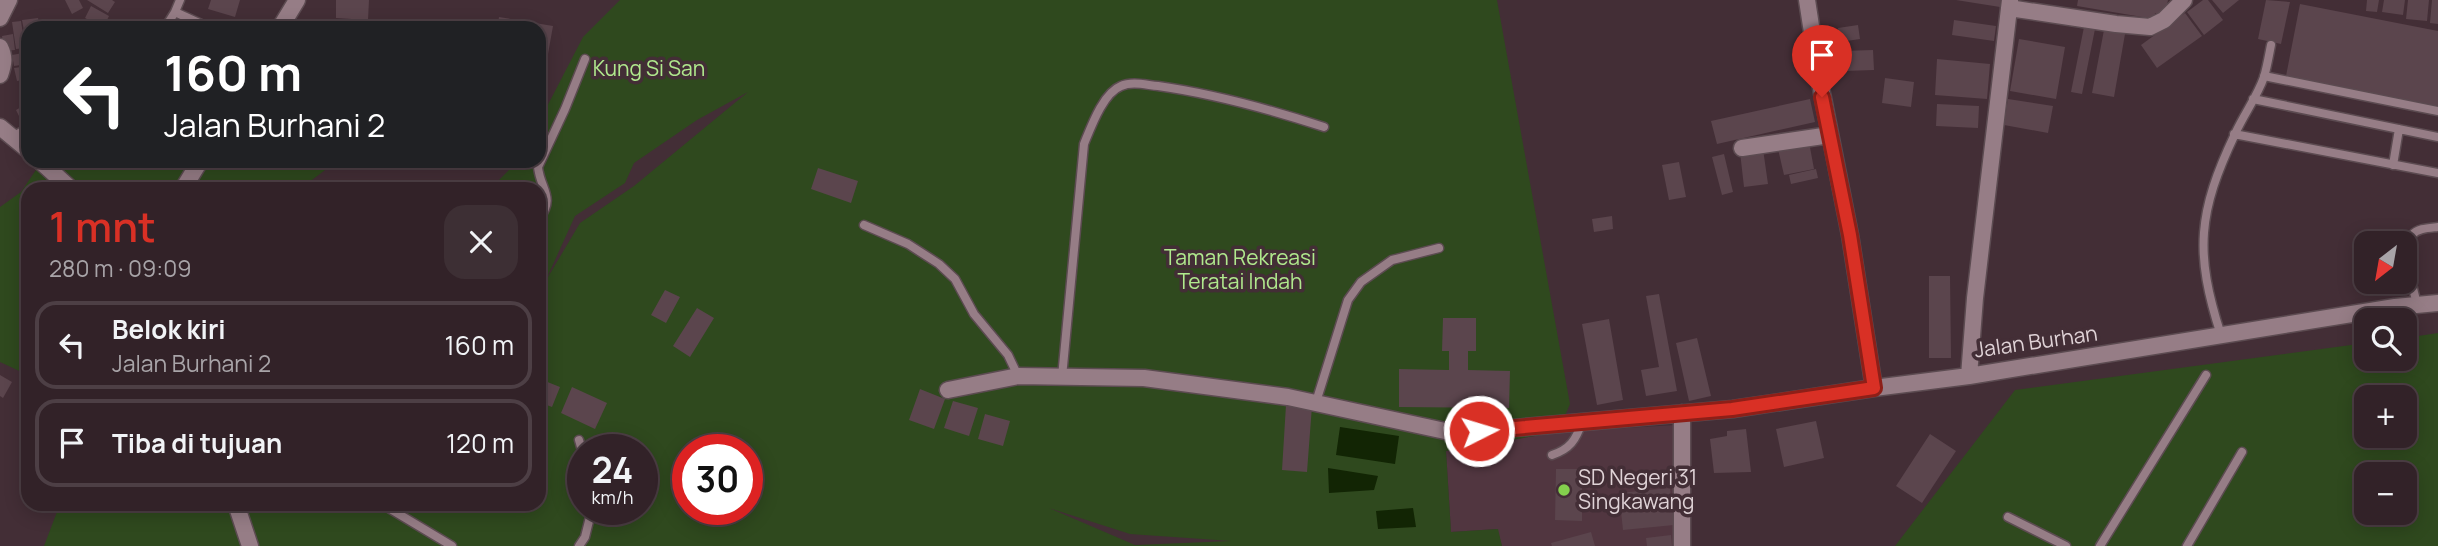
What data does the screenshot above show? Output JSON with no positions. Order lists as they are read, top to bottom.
{
  "streets": {
    "street": ["Jalan Burhan"]
  },
  "parks": ["Kung Si San", "Taman Rekreasi Teratai Indah"],
  "places": ["SD Negeri 31 Singkawang"],
  "north": "bottom left",
  "page": {
    "turn": ["160 m", "Jalan Burhani 2"],
    "heading": ["1 mnt", "280 m · 09:09"],
    "map_buttons": ["+", "−"],
    "list": [
      {
        "name": "Belok kiri",
        "note": "Jalan Burhani 2",
        "value": "160 m"
      },
      {
        "name": "Tiba di tujuan",
        "value": "120 m"
      }
    ],
    "speed": "24 km/h",
    "limit": "30"
  }
}
